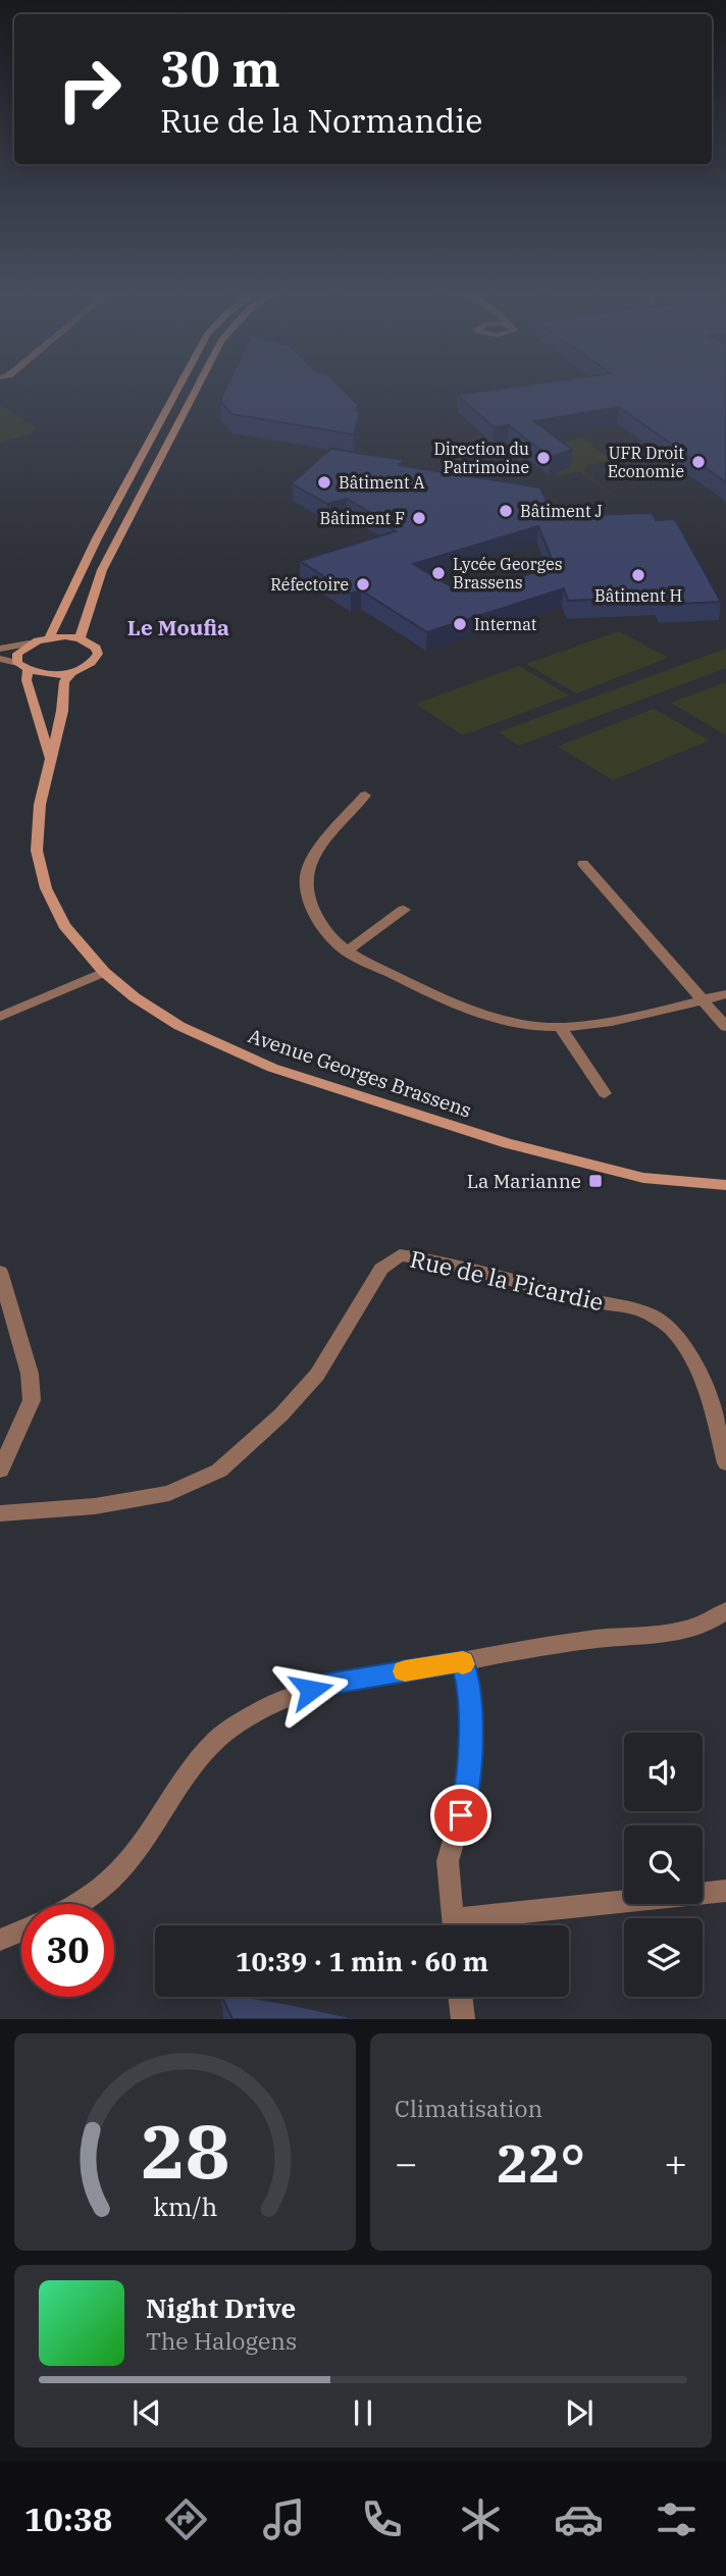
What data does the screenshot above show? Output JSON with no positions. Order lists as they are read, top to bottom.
{
  "streets": {
    "street": ["Avenue Georges Brassens", "Rue de la Picardie"]
  },
  "districts": ["Le Moufia"],
  "places": {
    "other": [
      "Direction du Patrimoine",
      "UFR Droit Economie",
      "Bâtiment A",
      "Bâtiment J",
      "Bâtiment F",
      "Lycée Georges Brassens",
      "Bâtiment H",
      "Réfectoire",
      "Internat"
    ],
    "transit": ["La Marianne"]
  },
  "page": {
    "turn": ["30 m", "Rue de la Normandie"],
    "limit": "30",
    "trip": "10:39 · 1 min · 60 m",
    "tile": "Climatisation",
    "heat": ["−", "22°", "+"],
    "song": ["Night Drive", "The Halogens"],
    "tabs": "10:38",
    "gauge": ["28", "km/h"]
  }
}
